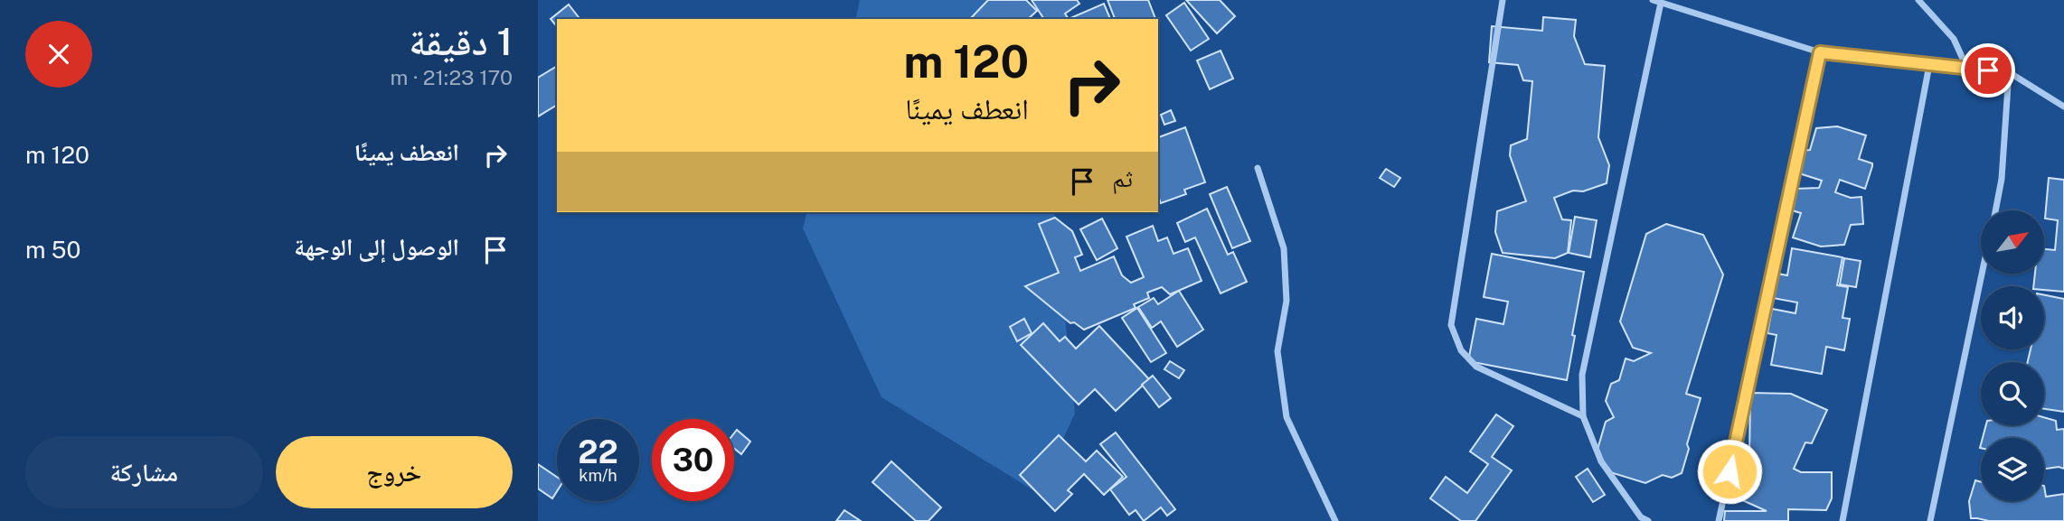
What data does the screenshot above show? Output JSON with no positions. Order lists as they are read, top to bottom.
{
  "north": "top right",
  "page": {
    "heading": ["1 دقيقة", "170 m · 21:23"],
    "turn": ["120 m", "انعطف يمينًا"],
    "list": [
      {
        "name": "انعطف يمينًا",
        "value": "120 m"
      },
      {
        "name": "الوصول إلى الوجهة",
        "value": "50 m"
      }
    ],
    "then": "ثم",
    "speed": "22 km/h",
    "limit": "30",
    "buttons": ["خروج", "مشاركة"]
  }
}
